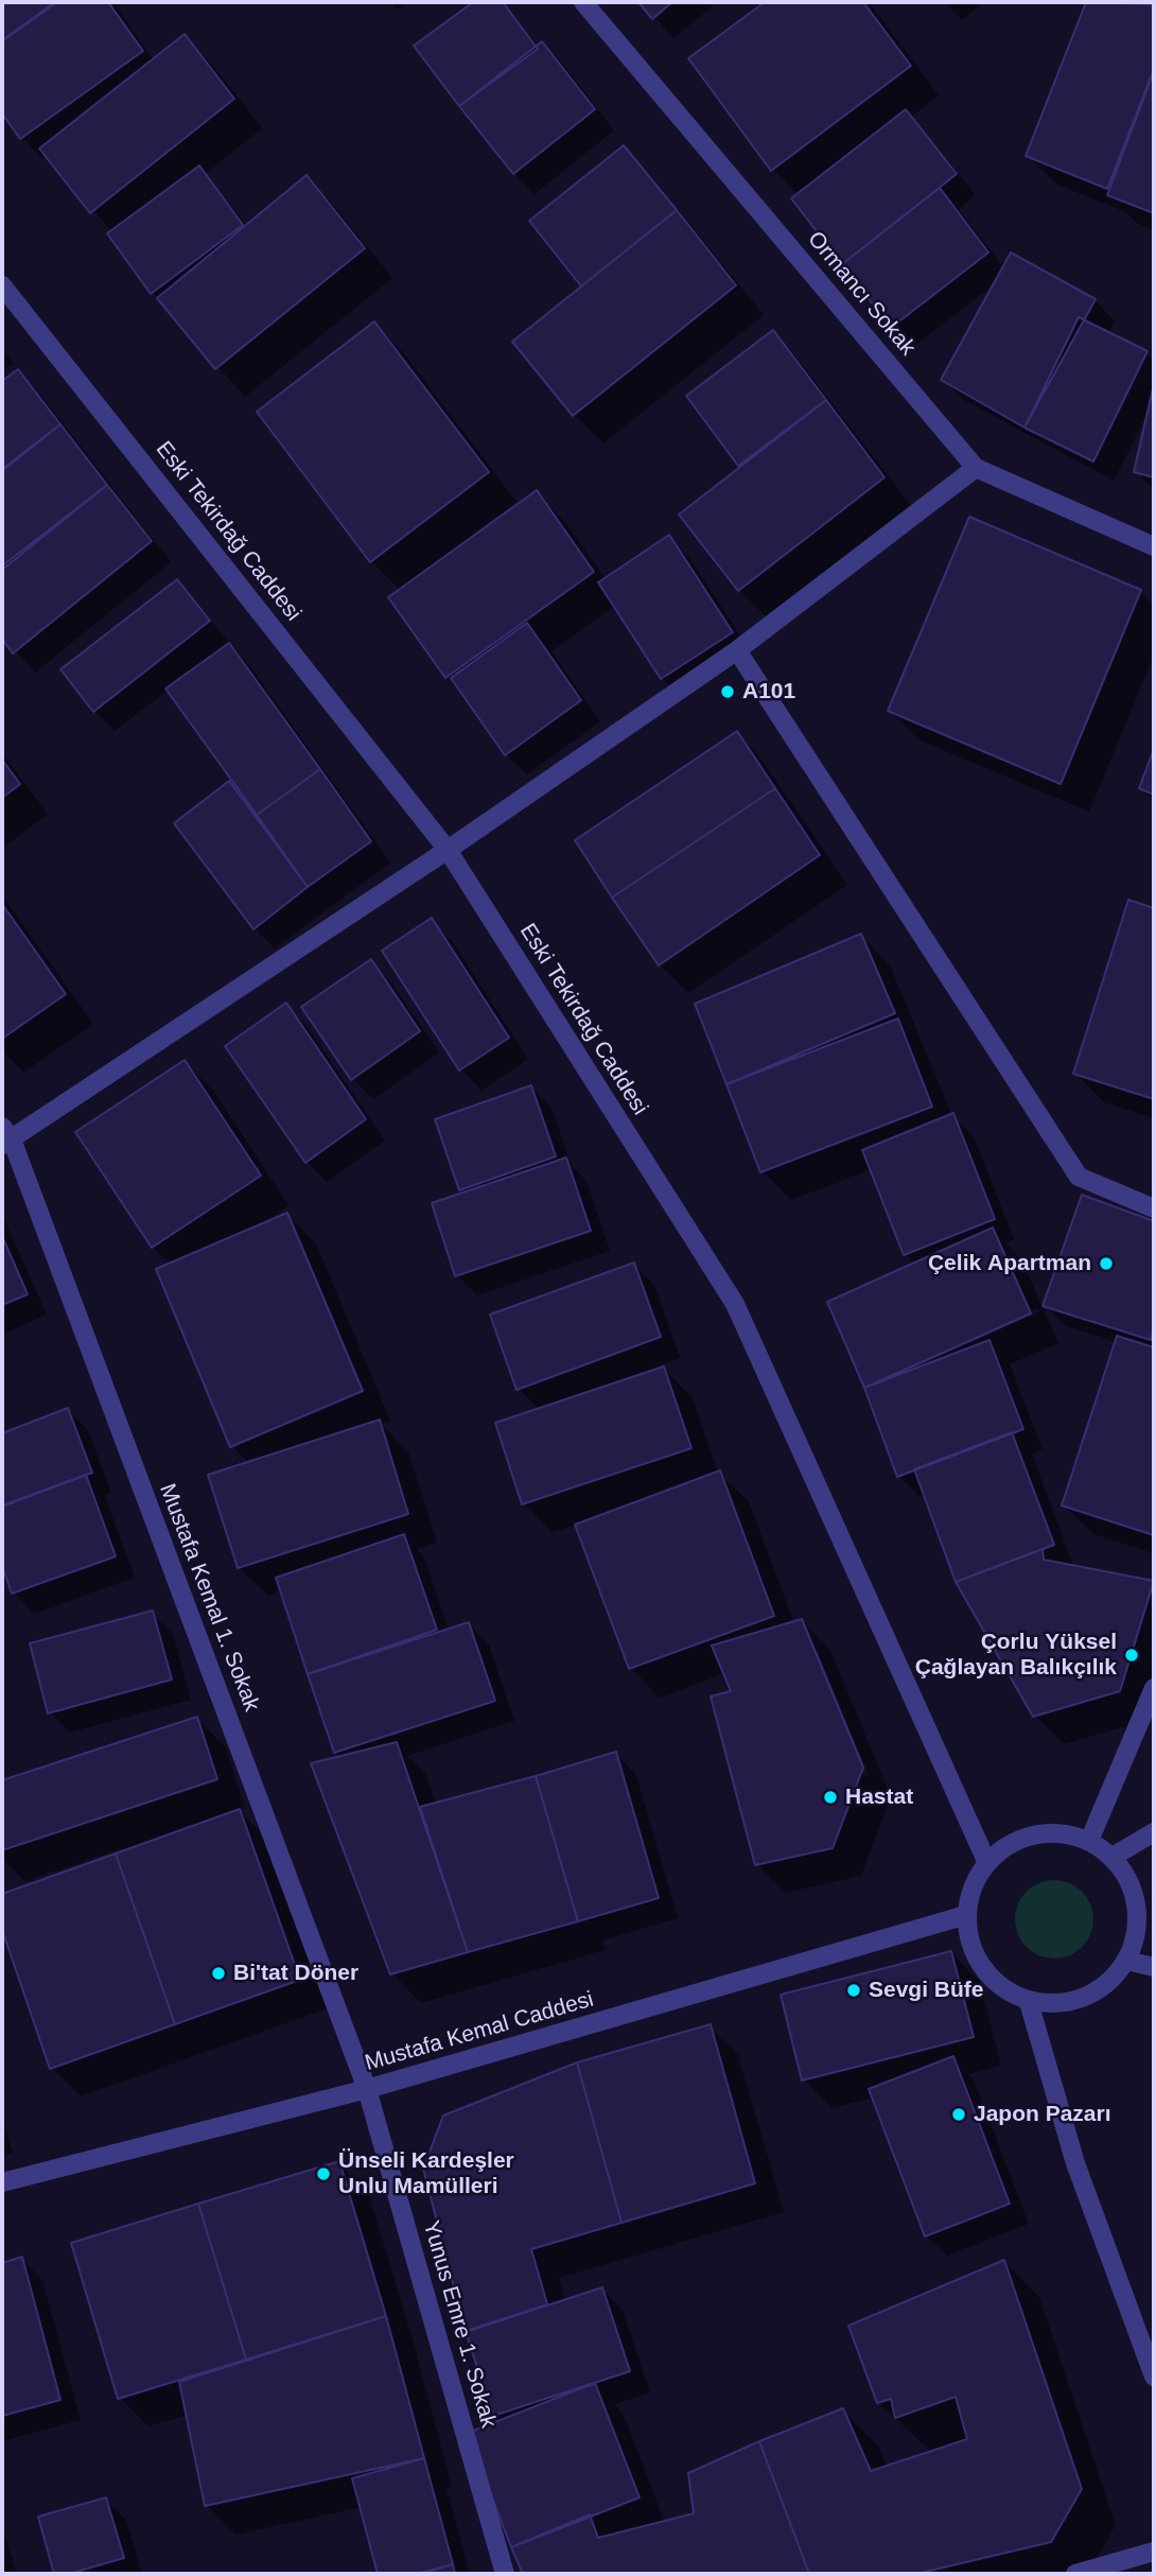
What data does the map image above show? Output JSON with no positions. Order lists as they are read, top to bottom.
{
  "streets": {
    "street": [
      "Ormancı Sokak",
      "Eski Tekirdağ Caddesi",
      "Mustafa Kemal 1. Sokak",
      "Mustafa Kemal Caddesi",
      "Yunus Emre 1. Sokak"
    ]
  },
  "crossings": [
    ["Eski Tekirdağ Caddesi", "Mustafa Kemal Caddesi"],
    ["Mustafa Kemal 1. Sokak", "Mustafa Kemal Caddesi"],
    ["Mustafa Kemal 1. Sokak", "Yunus Emre 1. Sokak"],
    ["Mustafa Kemal Caddesi", "Yunus Emre 1. Sokak"]
  ],
  "places": [
    "A101",
    "Çelik Apartman",
    "Çorlu Yüksel Çağlayan Balıkçılık",
    "Hastat",
    "Bi'tat Döner",
    "Sevgi Büfe",
    "Japon Pazarı",
    "Ünseli Kardeşler Unlu Mamülleri"
  ]
}
